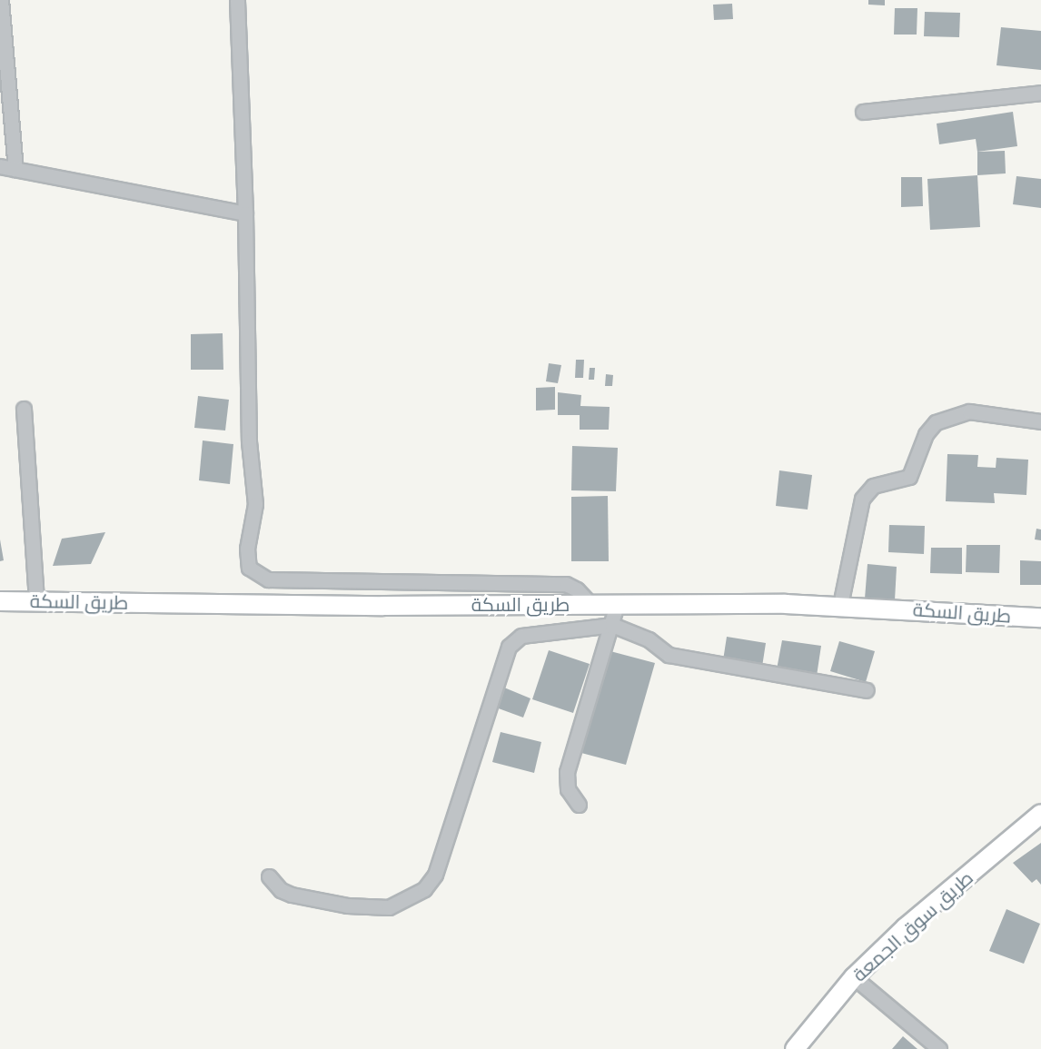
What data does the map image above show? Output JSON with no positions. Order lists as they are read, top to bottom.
{
  "streets": {
    "main road": ["طريق السكة", "طريق سوق الجمعة"]
  }
}
